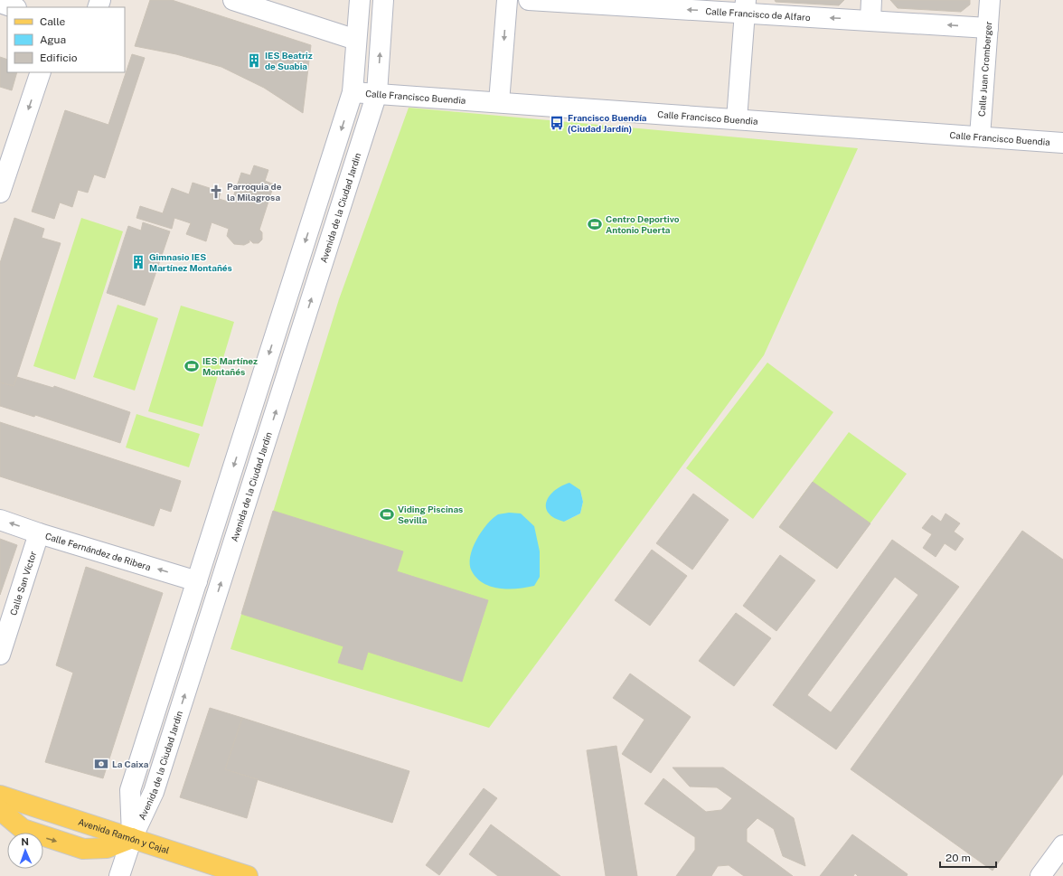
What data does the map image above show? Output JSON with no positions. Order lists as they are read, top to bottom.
{
  "streets": {
    "main road": ["Avenida Ramón y Cajal"],
    "street": [
      "Calle Francisco de Alfaro",
      "Calle Juan Cromberger",
      "Calle Francisco Buendia",
      "Avenida de la Ciudad Jardin",
      "Calle Fernández de Ribera",
      "Calle San Víctor"
    ]
  },
  "crossings": [
    ["Calle Francisco de Alfaro", "Calle Juan Cromberger"],
    ["Calle Juan Cromberger", "Calle Francisco Buendia"],
    ["Calle Francisco Buendia", "Avenida de la Ciudad Jardin"],
    ["Avenida de la Ciudad Jardin", "Calle Fernández de Ribera"],
    ["Avenida de la Ciudad Jardin", "Avenida Ramón y Cajal"],
    ["Calle Fernández de Ribera", "Calle San Víctor"]
  ],
  "one_way": ["Calle Francisco de Alfaro", "Calle Fernández de Ribera"],
  "places": {
    "building": ["IES Beatriz de Suabia", "Gimnasio IES Martínez Montañés"],
    "bus stop": ["Francisco Buendía (Ciudad Jardín)"],
    "church": ["Parroquia de la Milagrosa"],
    "sports": ["Centro Deportivo Antonio Puerta", "IES Martínez Montañés", "Viding Piscinas Sevilla"],
    "bank": ["La Caixa"]
  },
  "legend": ["Calle", "Agua", "Edificio"],
  "scale_bar": "20 m",
  "north": "top"
}
